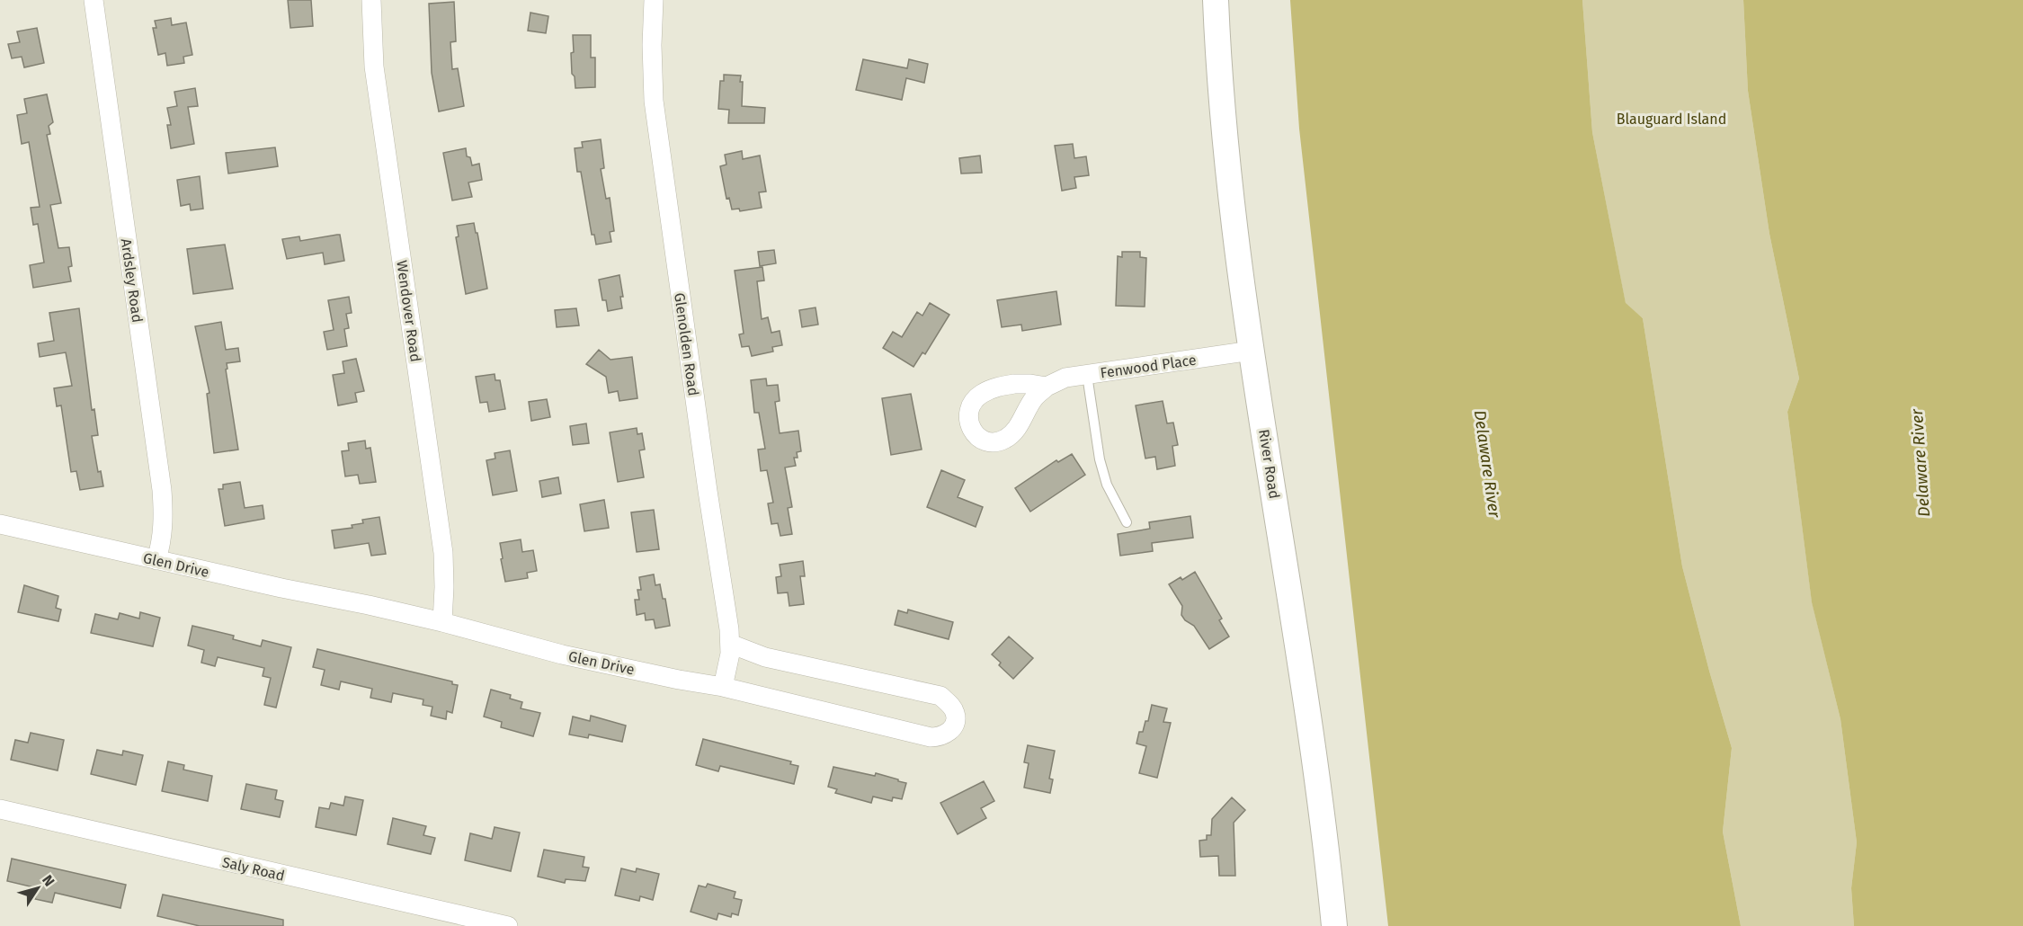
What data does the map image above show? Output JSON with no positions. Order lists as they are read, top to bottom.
{
  "streets": {
    "main road": ["River Road"],
    "street": [
      "Ardsley Road",
      "Wendover Road",
      "Glenolden Road",
      "Fenwood Place",
      "Glen Drive",
      "Saly Road"
    ]
  },
  "crossings": [
    ["Ardsley Road", "Glen Drive"],
    ["Wendover Road", "Glen Drive"],
    ["Glenolden Road", "Glen Drive"],
    ["Fenwood Place", "River Road"]
  ],
  "water": ["Delaware River"],
  "parks": ["Blauguard Island"],
  "north": "top right"
}
